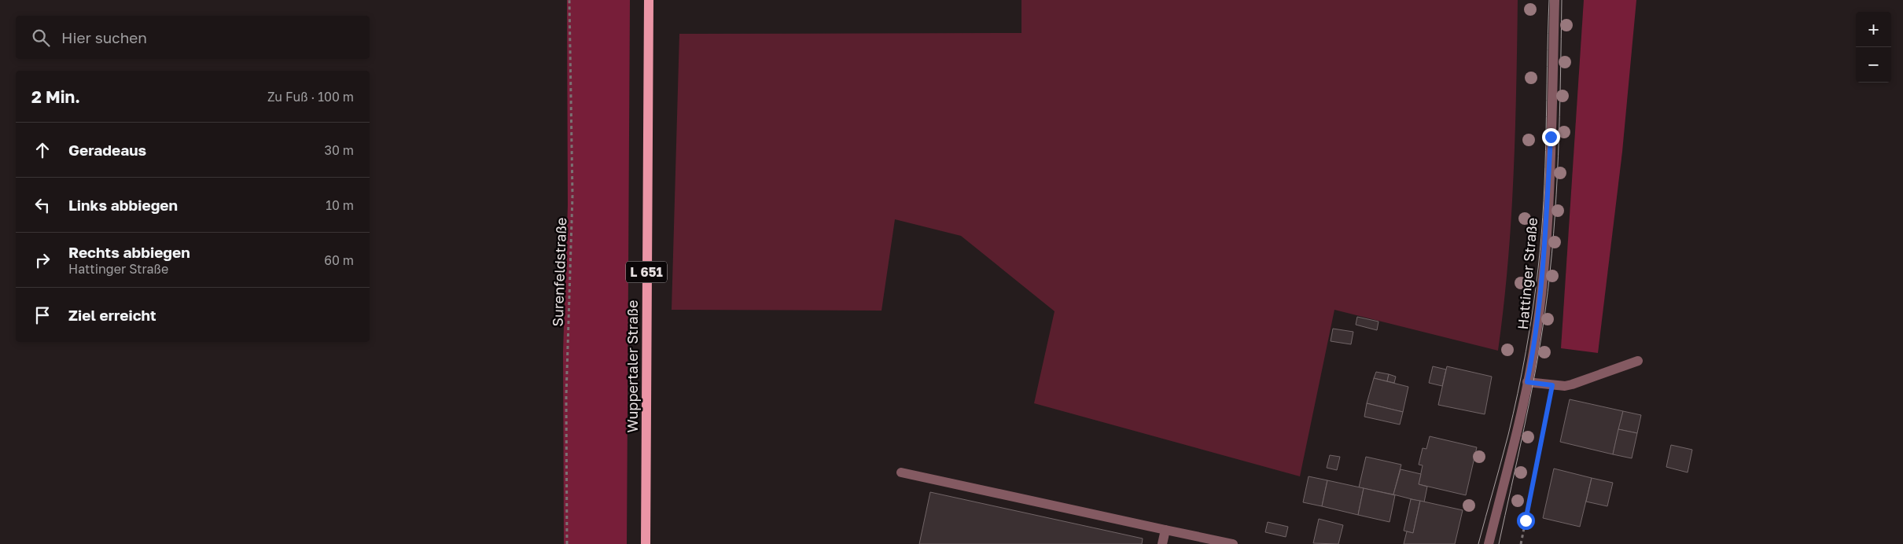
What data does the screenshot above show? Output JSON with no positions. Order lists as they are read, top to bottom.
{
  "streets": {
    "main road": ["L 651", "Wuppertaler Straße"],
    "street": ["Hattinger Straße"],
    "path": ["Surenfeldstraße"]
  },
  "page": {
    "map_buttons": ["+", "−"],
    "search": "Hier suchen",
    "heading": ["2 Min.", "Zu Fuß · 100 m"],
    "list": [
      ["Geradeaus", "30 m"],
      ["Links abbiegen", "10 m"],
      ["Rechts abbiegen", "Hattinger Straße", "60 m"],
      "Ziel erreicht"
    ]
  }
}
